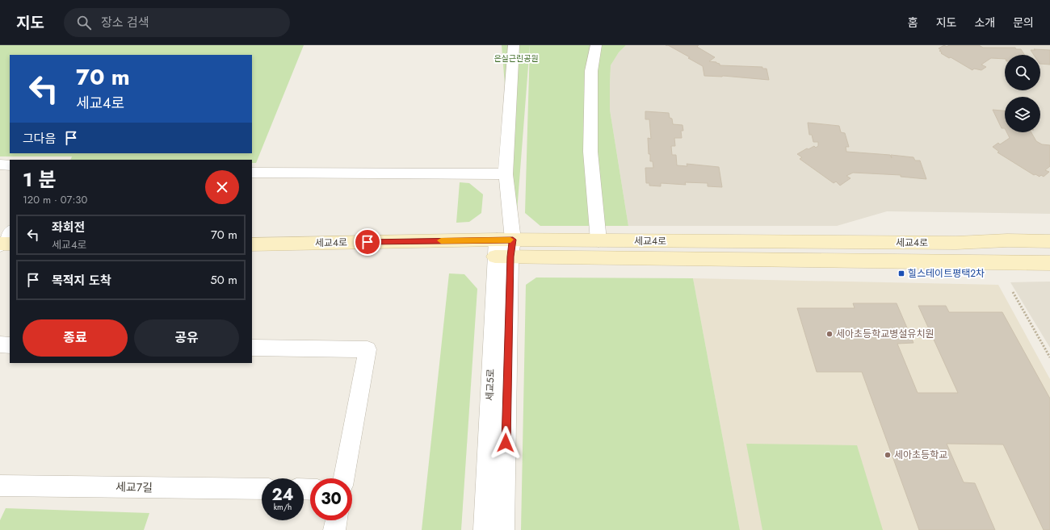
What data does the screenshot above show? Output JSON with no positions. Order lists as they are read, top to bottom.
{
  "streets": {
    "street": ["세교4로", "세교5로", "세교7길"]
  },
  "crossings": [
    ["세교4로", "세교5로"]
  ],
  "parks": ["은실근린공원"],
  "places": {
    "transit": ["힐스테이트평택2차"],
    "other": ["세아초등학교병설유치원", "세아초등학교"]
  },
  "page": {
    "header": "지도",
    "search": "장소 검색",
    "nav": [
      "홈",
      "지도",
      "소개",
      "문의"
    ],
    "turn": ["70 m", "세교4로"],
    "then": "그다음",
    "heading": ["1 분", "120 m · 07:30"],
    "list": [
      {
        "name": "좌회전",
        "note": "세교4로",
        "value": "70 m"
      },
      {
        "name": "목적지 도착",
        "value": "50 m"
      }
    ],
    "buttons": ["종료", "공유"],
    "speed": "24 km/h",
    "limit": "30"
  }
}
